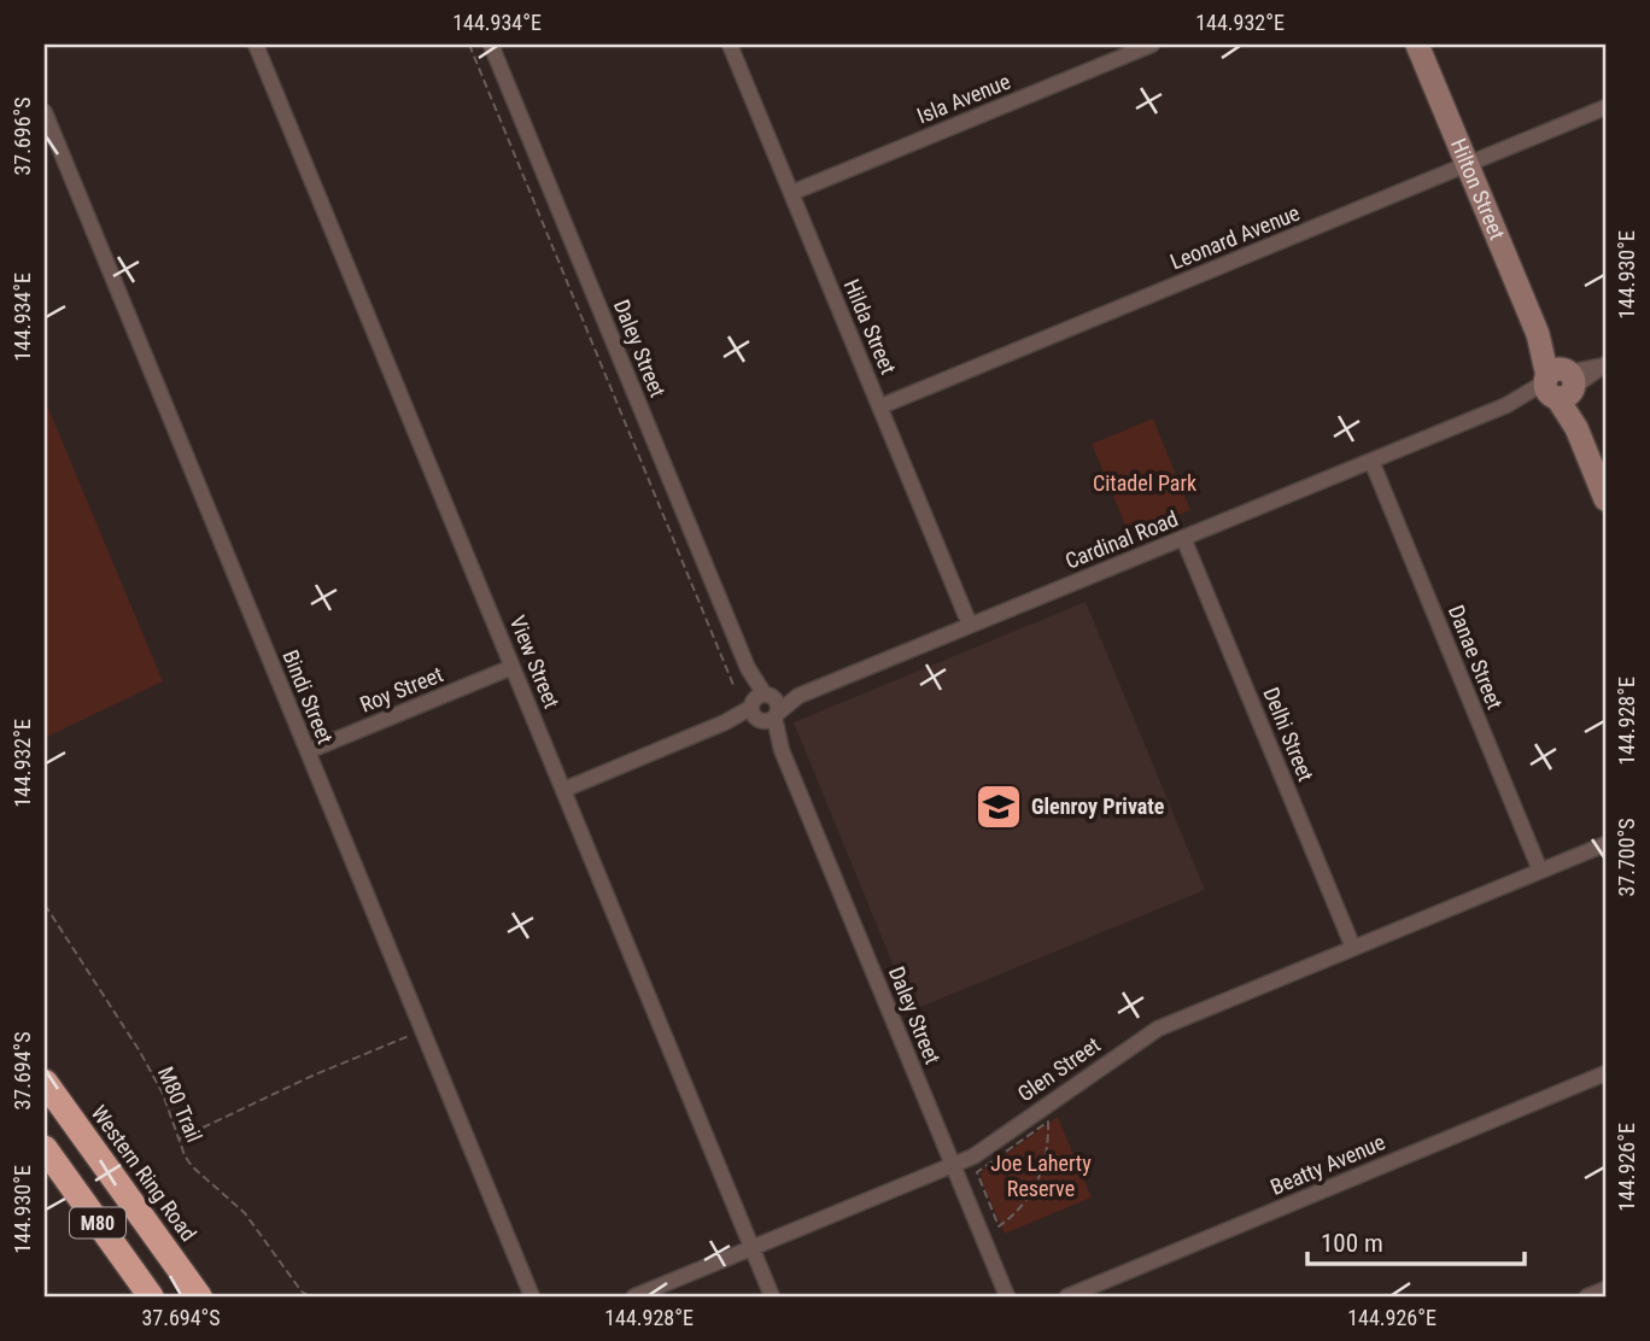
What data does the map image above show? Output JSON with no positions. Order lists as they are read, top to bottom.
{
  "streets": {
    "highway": ["Western Ring Road", "M80"],
    "street": [
      "Isla Avenue",
      "Hilton Street",
      "Leonard Avenue",
      "Hilda Street",
      "Daley Street",
      "Cardinal Road",
      "Danae Street",
      "View Street",
      "Roy Street",
      "Bindi Street",
      "Delhi Street",
      "Glen Street",
      "Beatty Avenue"
    ],
    "path": ["M80 Trail"]
  },
  "crossings": [
    ["Isla Avenue", "Hilda Street"],
    ["Hilton Street", "Leonard Avenue"],
    ["Hilton Street", "Cardinal Road"],
    ["Leonard Avenue", "Hilda Street"],
    ["Hilda Street", "Cardinal Road"],
    ["Daley Street", "Cardinal Road"],
    ["Daley Street", "Glen Street"],
    ["Cardinal Road", "Danae Street"],
    ["Cardinal Road", "View Street"],
    ["Cardinal Road", "Delhi Street"],
    ["Danae Street", "Glen Street"],
    ["View Street", "Roy Street"],
    ["View Street", "Glen Street"],
    ["Roy Street", "Bindi Street"],
    ["Delhi Street", "Glen Street"]
  ],
  "parks": ["Citadel Park", "Joe Laherty Reserve"],
  "places": {
    "school or university": ["Glenroy Private"]
  },
  "scale_bar": "100 m",
  "coordinates": [
    "144.934°E",
    "144.932°E",
    "37.696°S",
    "144.930°E",
    "144.928°E",
    "37.700°S",
    "37.694°S",
    "144.926°E"
  ]
}
